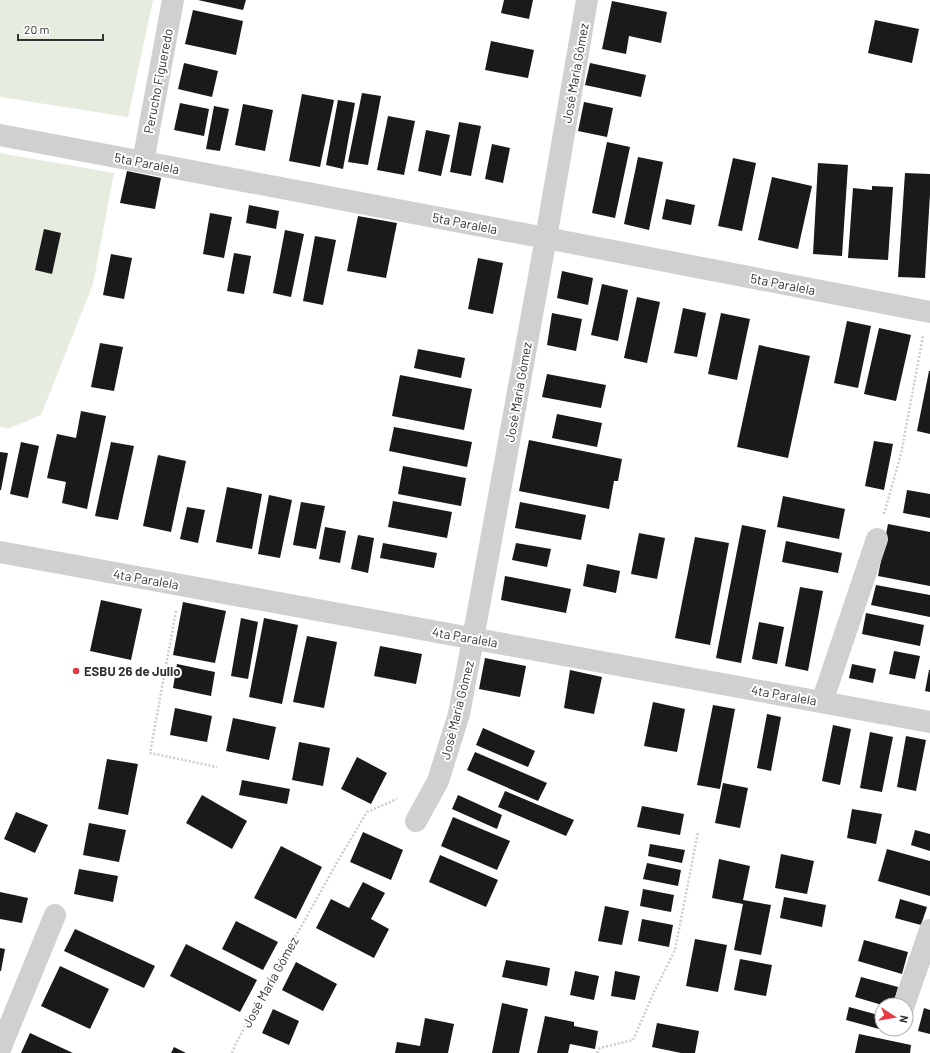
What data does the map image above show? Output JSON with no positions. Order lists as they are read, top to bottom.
{
  "streets": {
    "street": [
      "José María Gómez",
      "Perucho Figueredo",
      "5ta Paralela",
      "4ta Paralela"
    ]
  },
  "crossings": [
    ["José María Gómez", "5ta Paralela"],
    ["José María Gómez", "4ta Paralela"],
    ["Perucho Figueredo", "5ta Paralela"]
  ],
  "places": ["ESBU 26 de Julio"],
  "scale_bar": "20 m",
  "north": "right"
}
